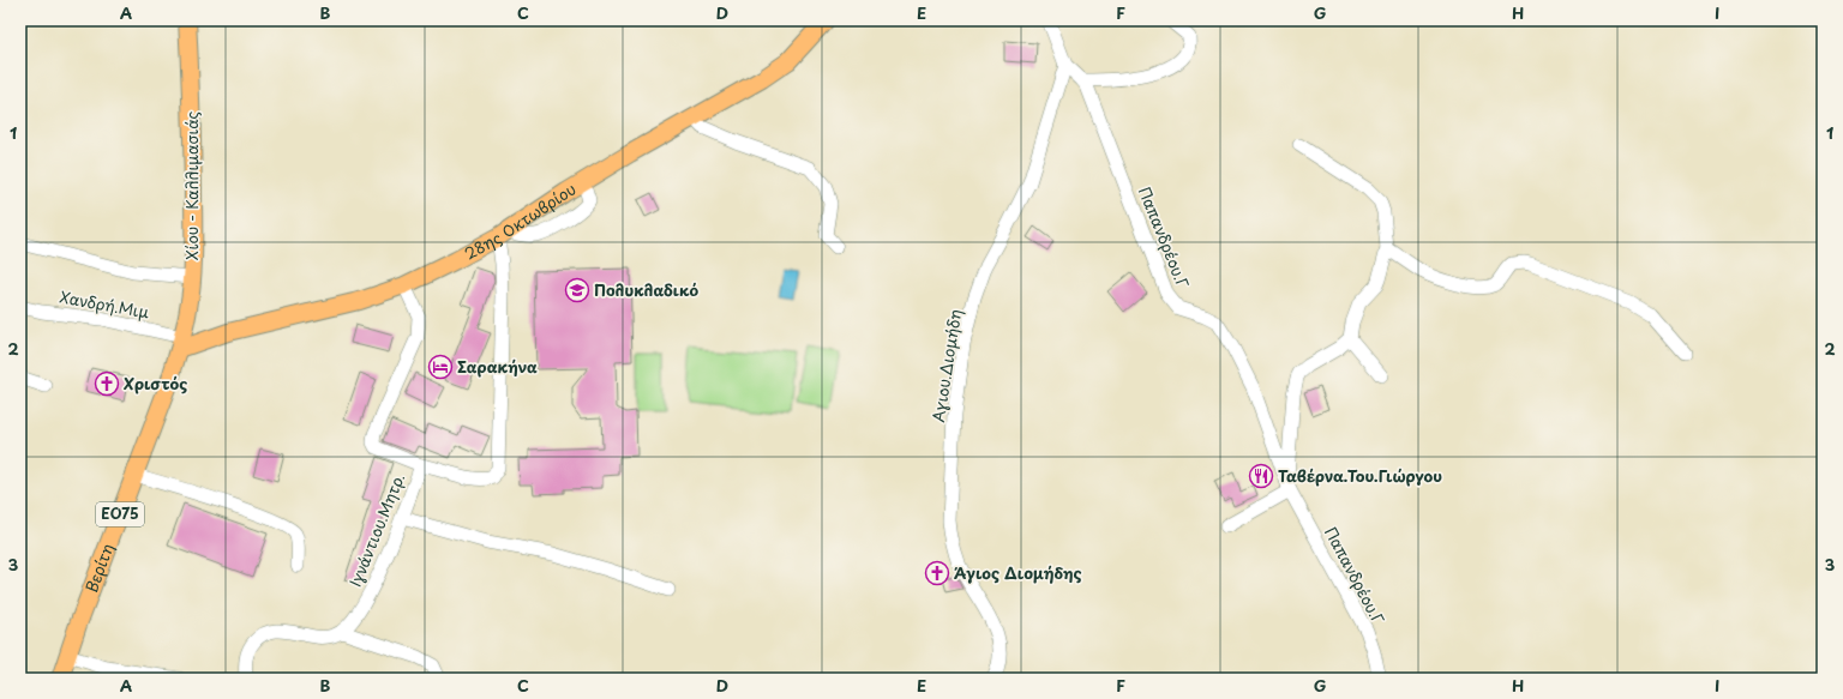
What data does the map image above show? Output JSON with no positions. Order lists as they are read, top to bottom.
{
  "streets": {
    "main road": [
      "Χίου - Καλλιμασιάς",
      "28ης Οκτωβρίου",
      "ΕΟ75",
      "Βερίτη"
    ],
    "street": [
      "Παπανδρέου.Γ",
      "Χανδρή.Μιμ",
      "Αγιου.Διομήδη",
      "Ιγνάντιου.Μητρ."
    ]
  },
  "crossings": [
    ["Χίου - Καλλιμασιάς", "28ης Οκτωβρίου"],
    ["Χίου - Καλλιμασιάς", "Χανδρή.Μιμ"],
    ["Χίου - Καλλιμασιάς", "Βερίτη"],
    ["28ης Οκτωβρίου", "Χανδρή.Μιμ"],
    ["28ης Οκτωβρίου", "Ιγνάντιου.Μητρ."],
    ["28ης Οκτωβρίου", "Βερίτη"],
    ["Παπανδρέου.Γ", "Αγιου.Διομήδη"],
    ["Χανδρή.Μιμ", "Βερίτη"]
  ],
  "places": {
    "school or university": ["Πολυκλαδικό"],
    "hotel": ["Σαρακήνα"],
    "church": ["Χριστός", "Άγιος Διομήδης"],
    "restaurant": ["Ταβέρνα.Του.Γιώργου"]
  },
  "grid": {
    "columns": [
      "A",
      "B",
      "C",
      "D",
      "E",
      "F",
      "G",
      "H",
      "I"
    ],
    "rows": ["1", "2", "3"]
  }
}
